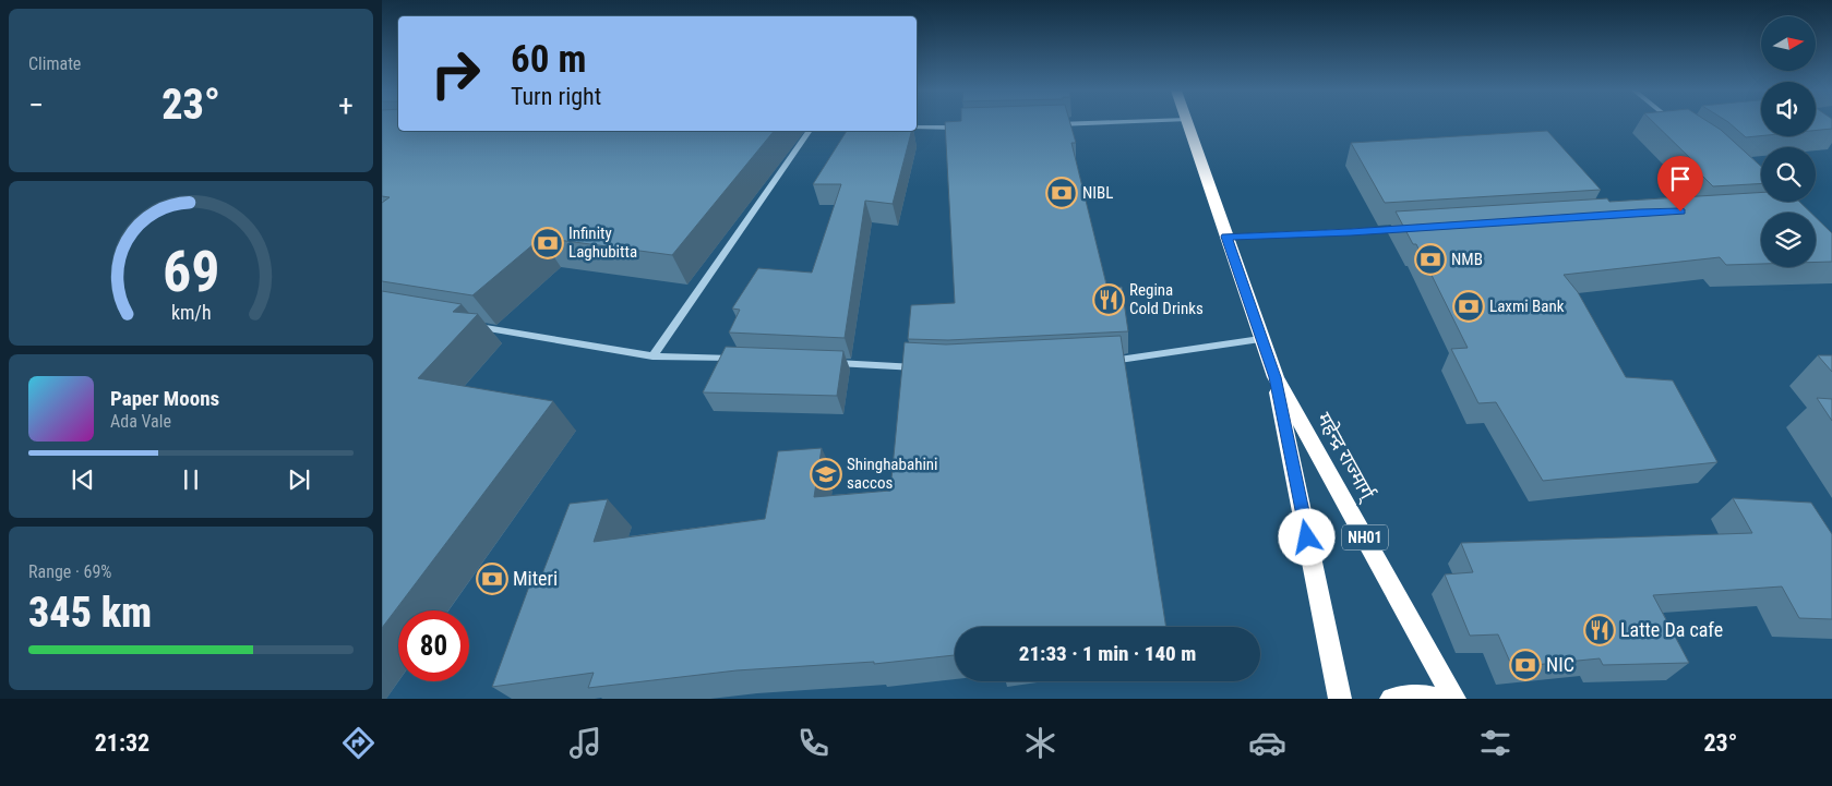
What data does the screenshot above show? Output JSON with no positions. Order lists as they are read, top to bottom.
{
  "streets": {
    "highway": ["महेन्द्र राज्मार्ग्", "NH01"]
  },
  "places": {
    "bank": [
      "NIBL",
      "Infinity Laghubitta",
      "NMB",
      "Laxmi Bank",
      "Miteri",
      "NIC"
    ],
    "restaurant": ["Regina Cold Drinks", "Latte Da cafe"],
    "school or university": ["Shinghabahini saccos"]
  },
  "north": "right",
  "page": {
    "tile": [
      "Climate",
      ["Range · 69%", "345 km"]
    ],
    "turn": ["60 m", "Turn right"],
    "heat": ["−", "23°", "+"],
    "song": ["Paper Moons", "Ada Vale"],
    "limit": "80",
    "trip": "21:33 · 1 min · 140 m",
    "tabs": ["21:32", "23°"],
    "gauge": ["69", "km/h"]
  }
}
